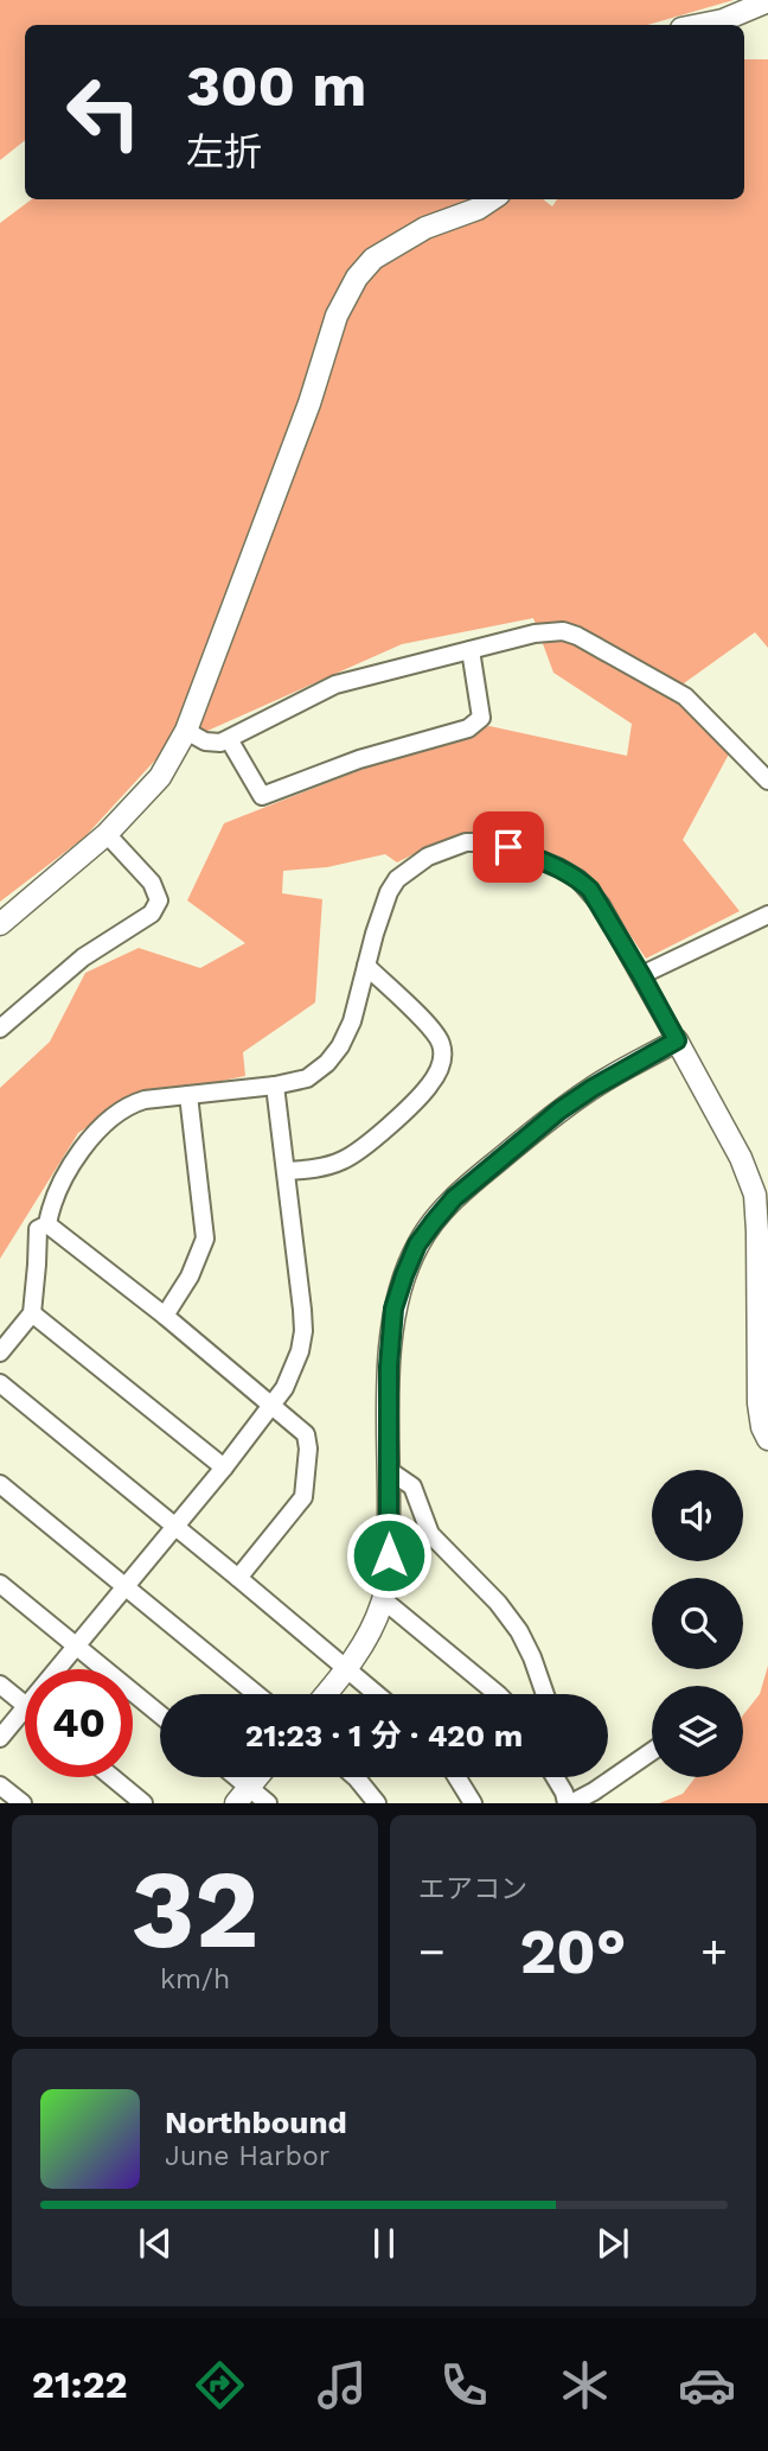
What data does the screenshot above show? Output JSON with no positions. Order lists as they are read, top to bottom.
{
  "page": {
    "turn": ["300 m", "左折"],
    "limit": "40",
    "trip": "21:23 · 1 分 · 420 m",
    "tile": [
      ["32", "km/h"],
      "エアコン"
    ],
    "heat": ["−", "20°", "+"],
    "song": ["Northbound", "June Harbor"],
    "tabs": "21:22"
  }
}
